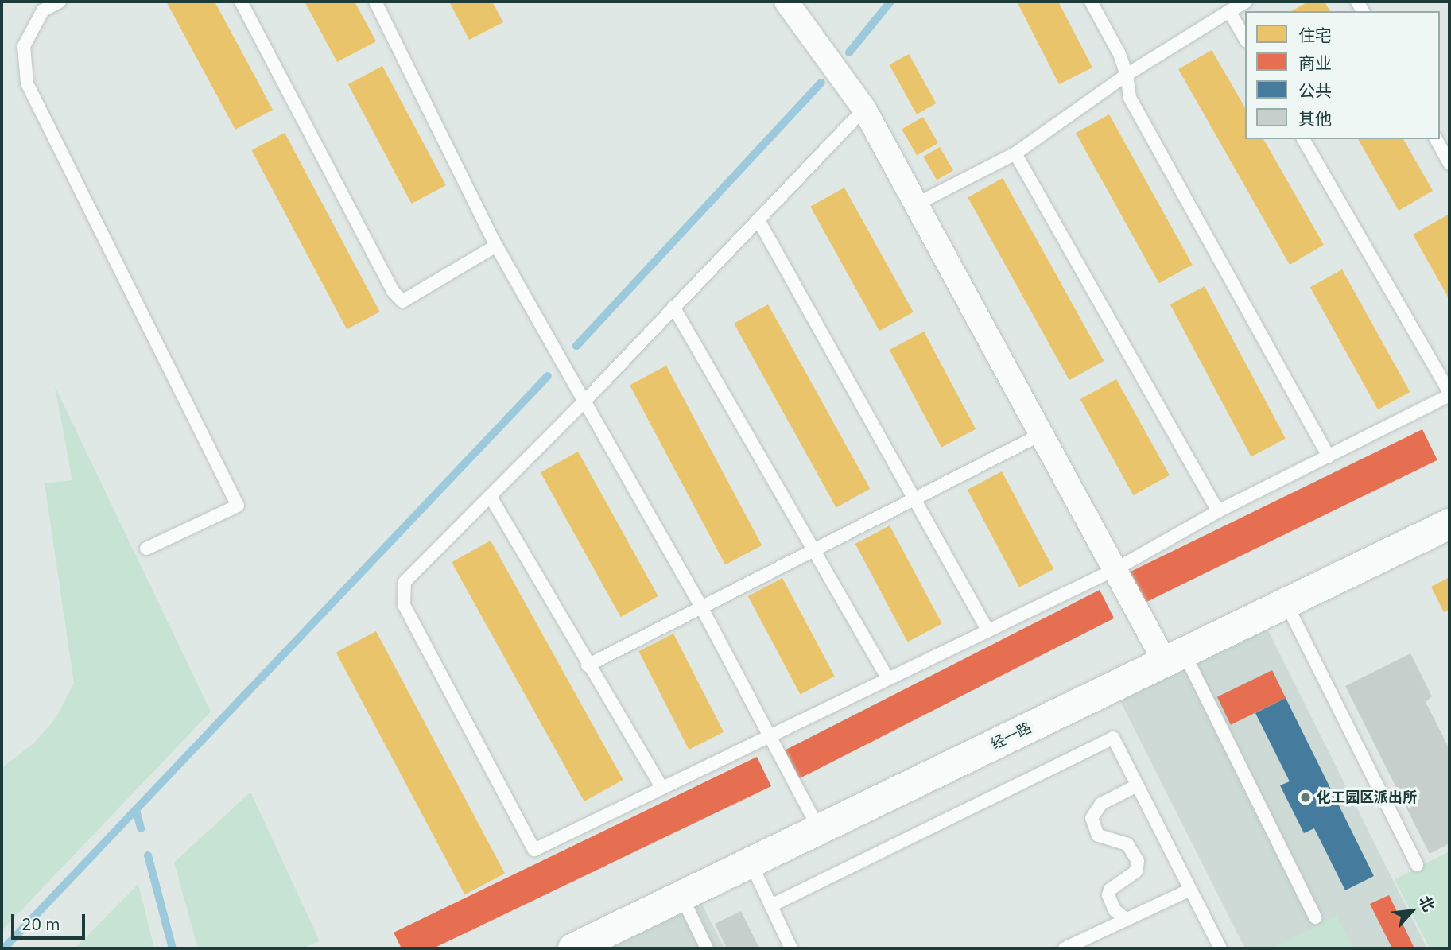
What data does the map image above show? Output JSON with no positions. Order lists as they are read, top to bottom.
{
  "streets": {
    "street": ["经一路"]
  },
  "places": ["化工园区派出所"],
  "legend": [
    "住宅",
    "商业",
    "公共",
    "其他"
  ],
  "scale_bar": "20 m",
  "north": "top right"
}
